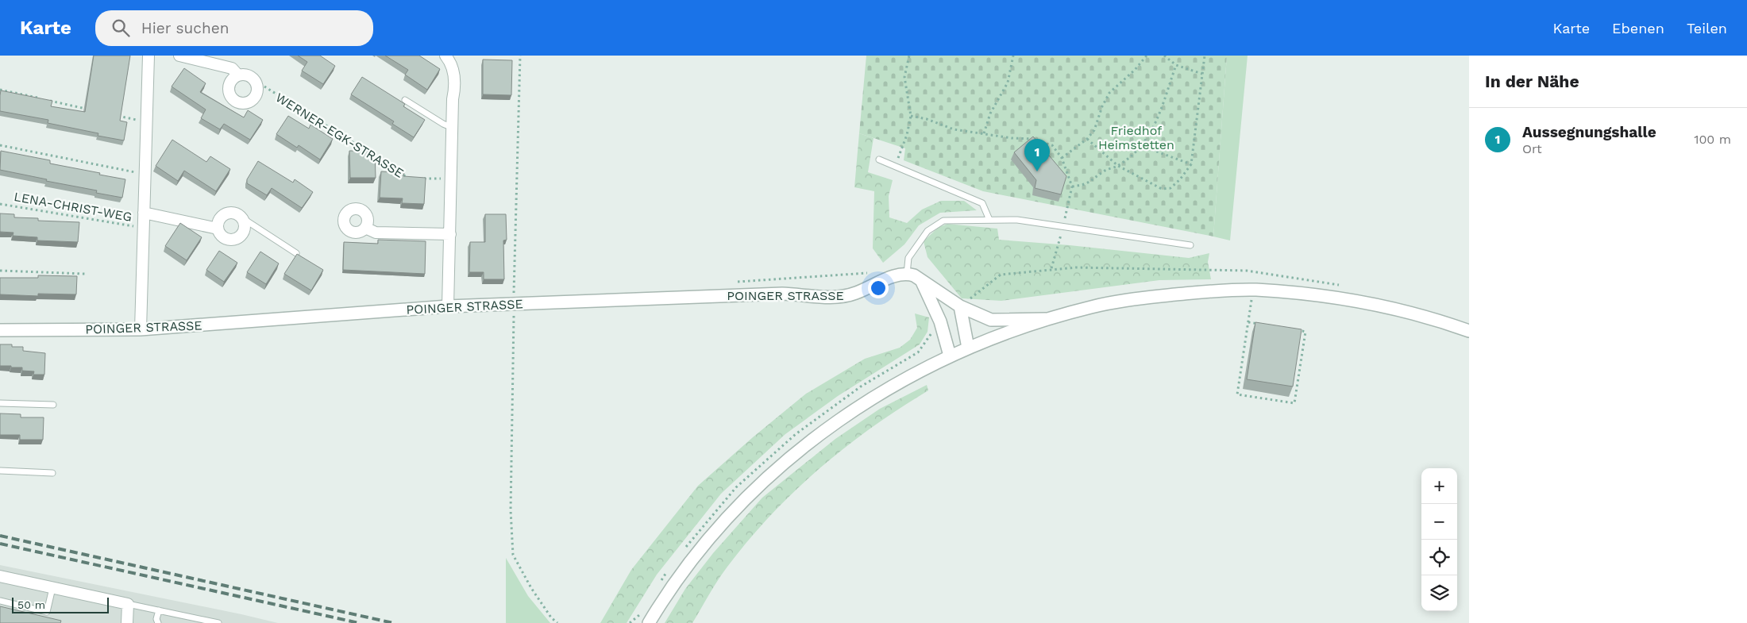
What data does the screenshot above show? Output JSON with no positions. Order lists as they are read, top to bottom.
{
  "streets": {
    "street": ["WERNER-EGK-STRASSE", "POINGER STRASSE"],
    "path": ["LENA-CHRIST-WEG"]
  },
  "parks": ["Friedhof Heimstetten"],
  "scale_bar": "50 m",
  "page": {
    "header": "Karte",
    "search": "Hier suchen",
    "nav": ["Karte", "Ebenen", "Teilen"],
    "heading": "In der Nähe",
    "list": [
      {
        "mark": "1",
        "name": "Aussegnungshalle",
        "note": "Ort",
        "value": "100 m"
      }
    ],
    "pins": "1",
    "map_buttons": ["+", "−"],
    "scale": "50 m"
  }
}
